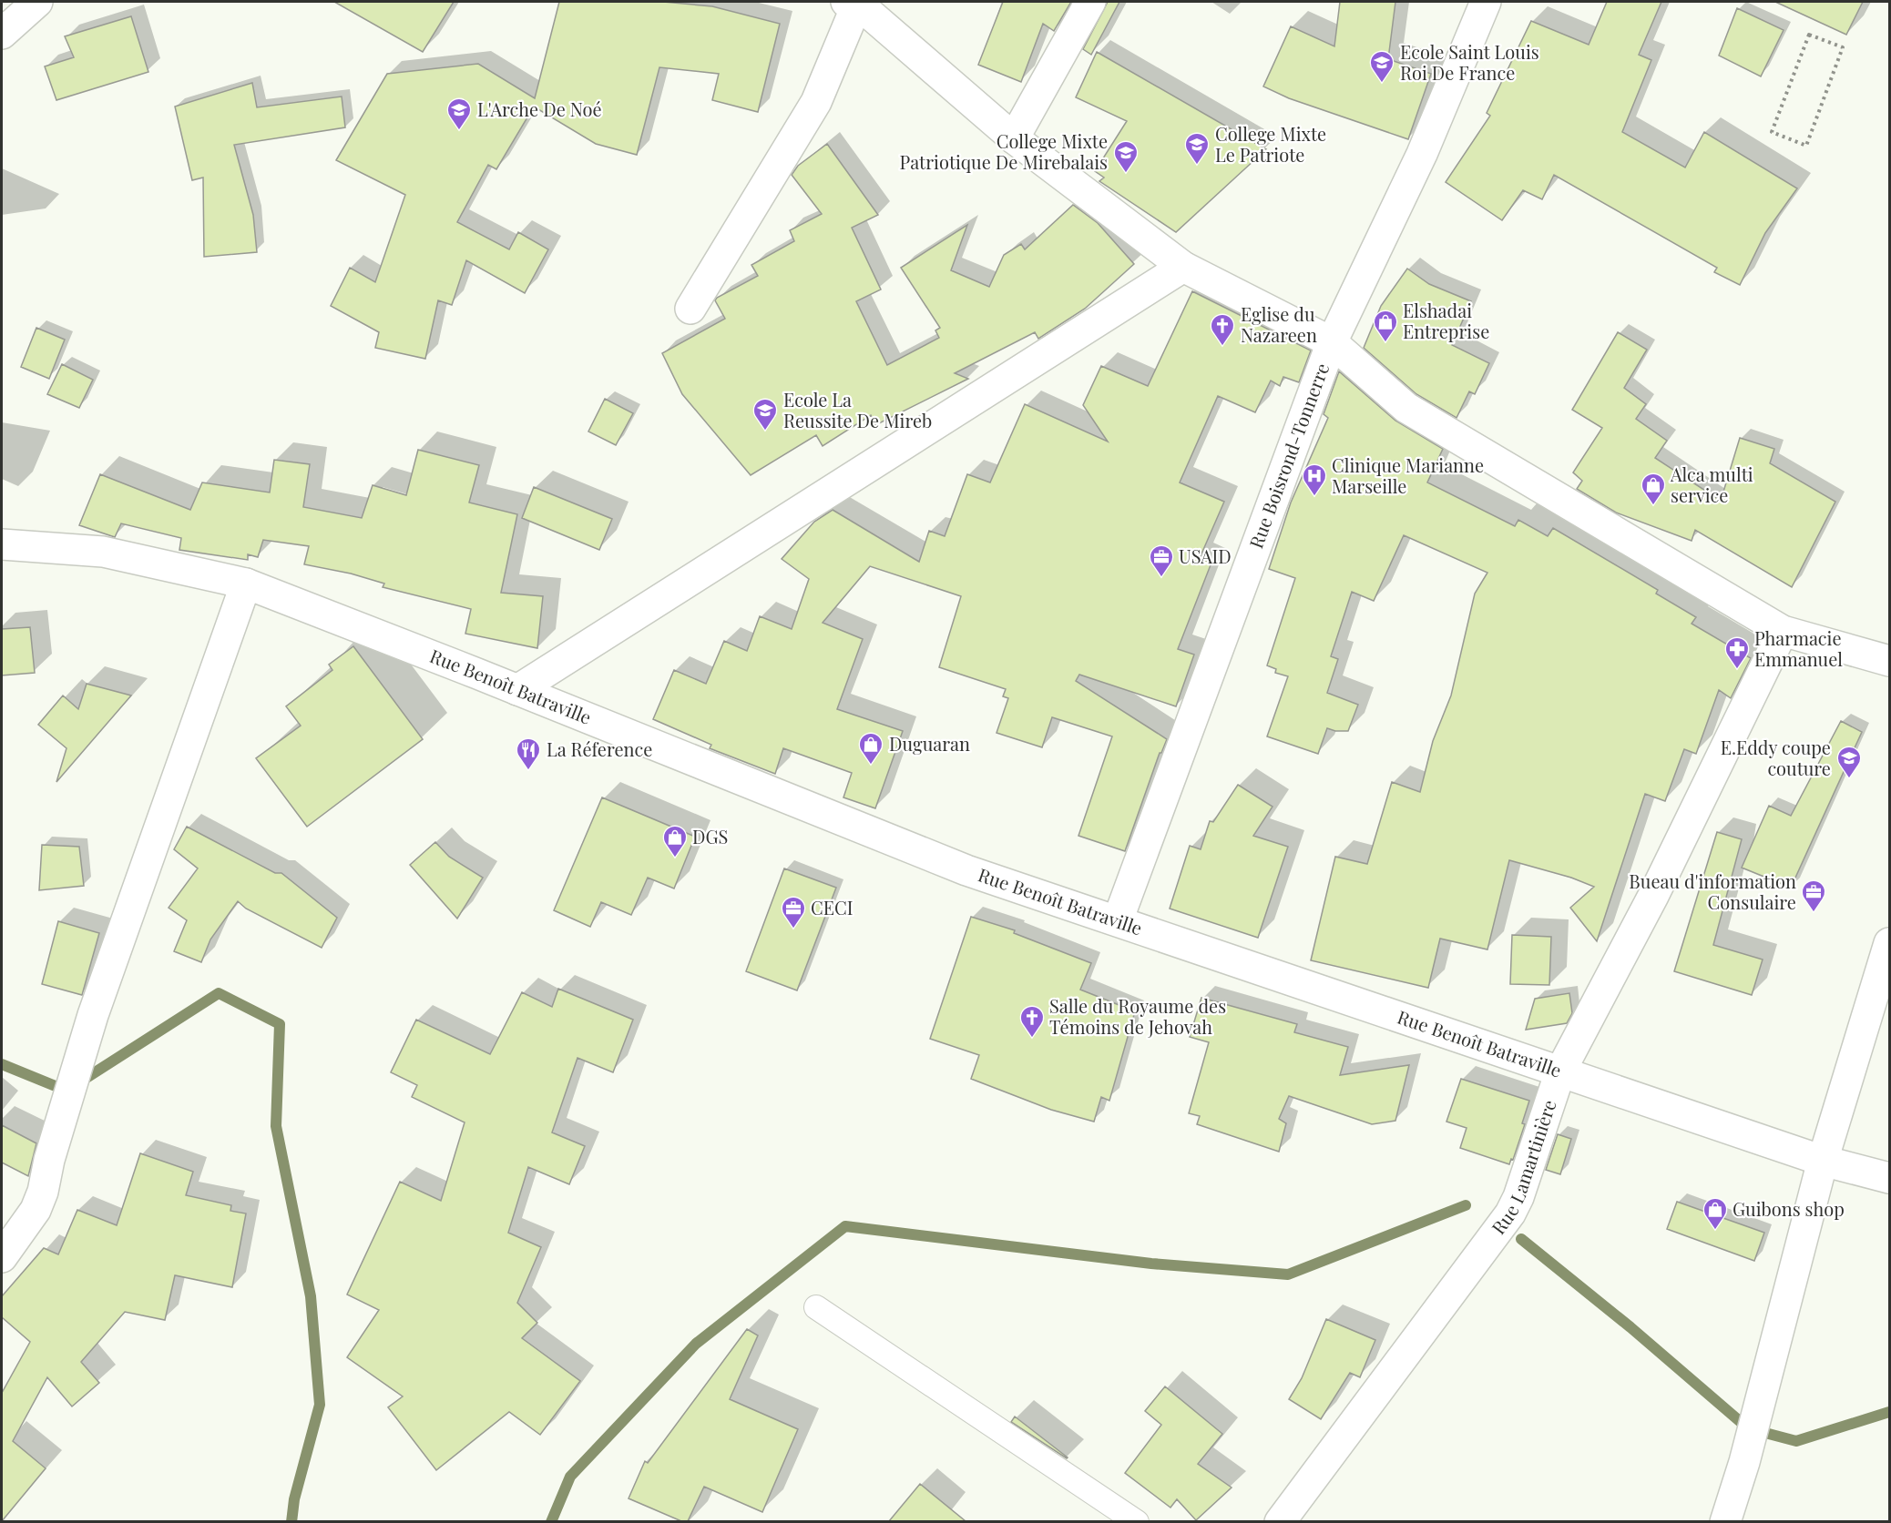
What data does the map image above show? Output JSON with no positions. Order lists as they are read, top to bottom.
{
  "streets": {
    "street": ["Rue Boisrond-Tonnerre", "Rue Benoît Batraville", "Rue Lamartinière"]
  },
  "crossings": [
    ["Rue Boisrond-Tonnerre", "Rue Benoît Batraville"],
    ["Rue Benoît Batraville", "Rue Lamartinière"]
  ],
  "places": {
    "school or university": [
      "Ecole Saint Louis Roi De France",
      "L'Arche De Noé",
      "College Mixte Le Patriote",
      "College Mixte Patriotique De Mirebalais",
      "Ecole La Reussite De Mireb",
      "E.Eddy coupe couture"
    ],
    "shop": [
      "Elshadai Entreprise",
      "Alca multi service",
      "Duguaran",
      "DGS",
      "Guibons shop"
    ],
    "church": ["Eglise du Nazareen", "Salle du Royaume des Témoins de Jehovah"],
    "hospital": ["Clinique Marianne Marseille"],
    "office": ["USAID", "Bueau d'information Consulaire", "CECI"],
    "pharmacy": ["Pharmacie Emmanuel"],
    "restaurant": ["La Réference"]
  }
}
